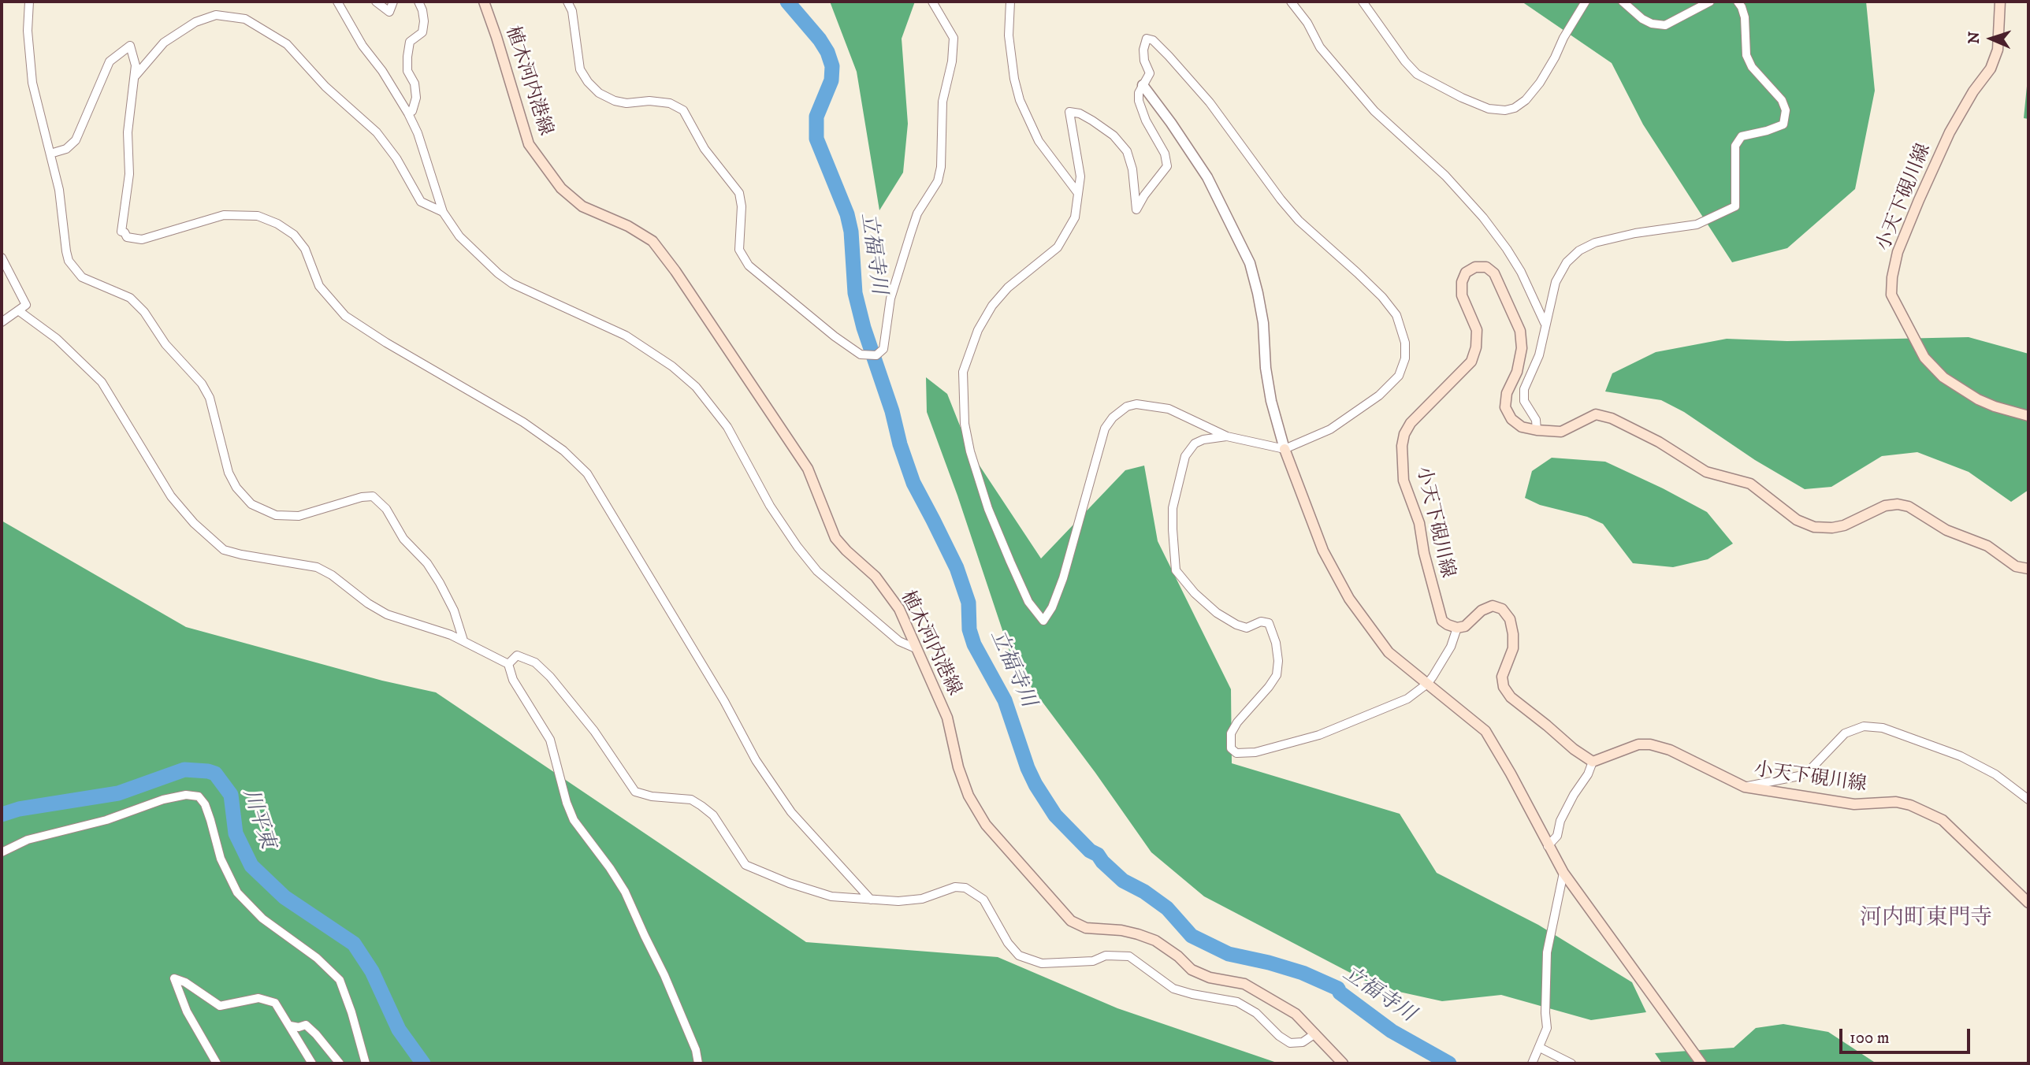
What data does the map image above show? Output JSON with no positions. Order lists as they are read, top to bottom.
{
  "streets": {
    "main road": ["植木河内港線", "小天下硯川線"]
  },
  "districts": ["河内町東門寺"],
  "water": ["立福寺川", "川平東"],
  "scale_bar": "100 m",
  "north": "left"
}
